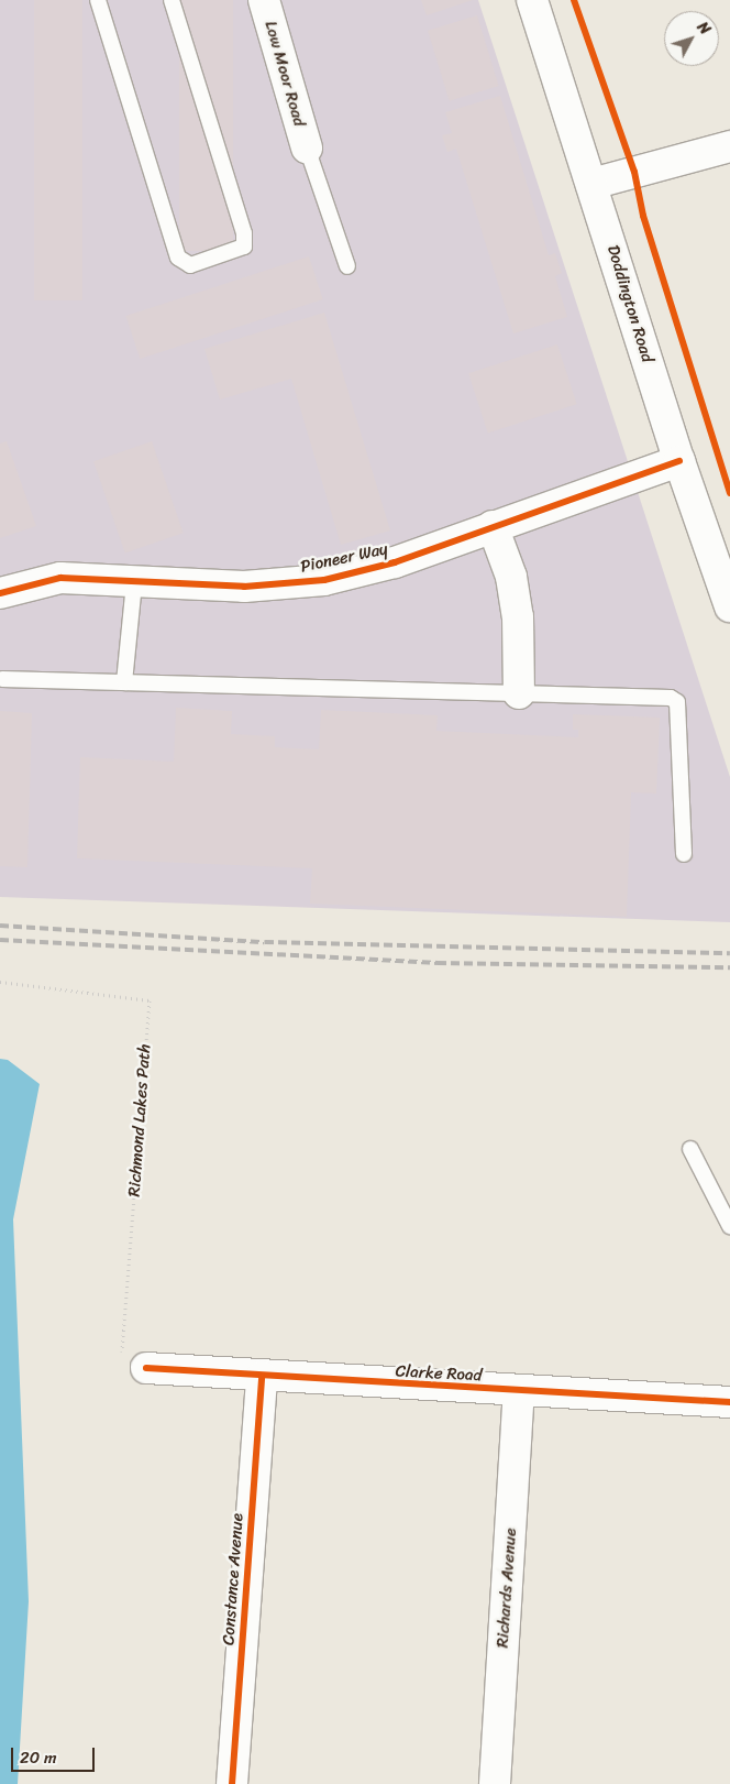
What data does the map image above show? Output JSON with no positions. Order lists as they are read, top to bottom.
{
  "streets": {
    "street": [
      "Low Moor Road",
      "Doddington Road",
      "Pioneer Way",
      "Clarke Road",
      "Constance Avenue",
      "Richards Avenue"
    ],
    "path": ["Richmond Lakes Path"]
  },
  "crossings": [
    ["Doddington Road", "Pioneer Way"],
    ["Richmond Lakes Path", "Clarke Road"],
    ["Clarke Road", "Constance Avenue"],
    ["Clarke Road", "Richards Avenue"]
  ],
  "scale_bar": "20 m",
  "north": "top right"
}
